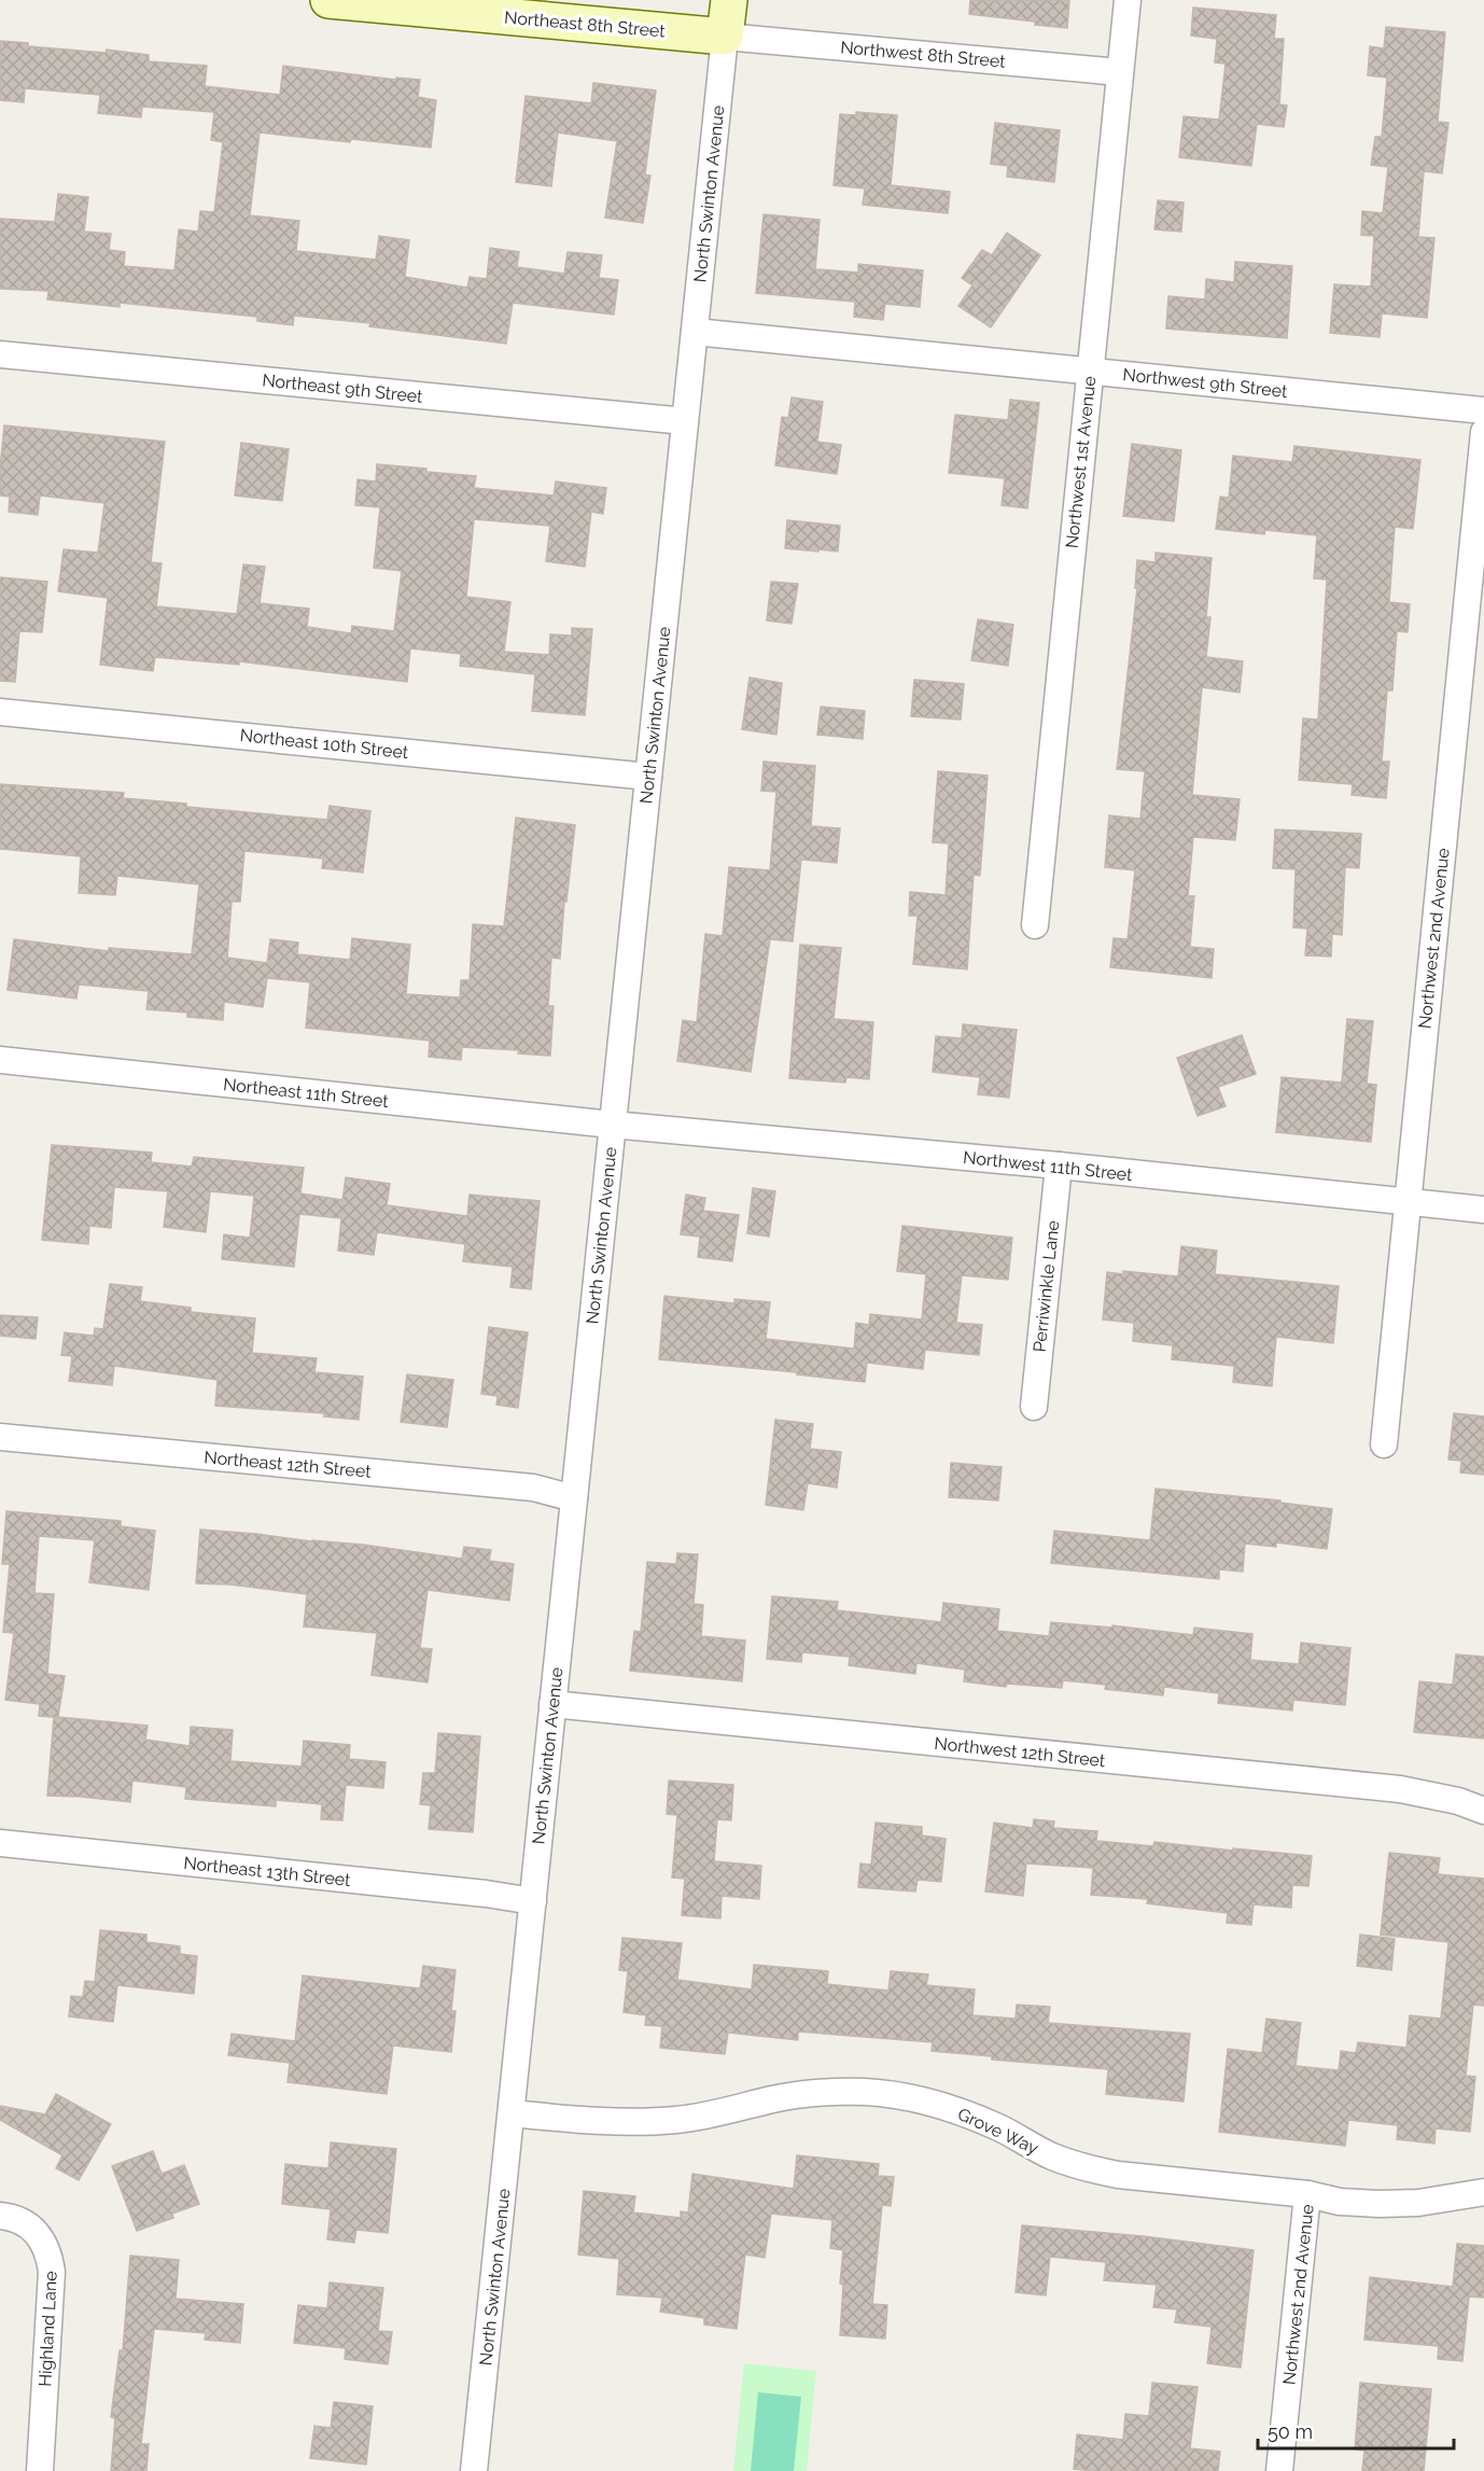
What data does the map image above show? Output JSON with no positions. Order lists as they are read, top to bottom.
{
  "streets": {
    "street": [
      "Northeast 8th Street",
      "Northwest 8th Street",
      "North Swinton Avenue",
      "Northwest 9th Street",
      "Northeast 9th Street",
      "Northwest 1st Avenue",
      "Northeast 10th Street",
      "Northwest 2nd Avenue",
      "Northeast 11th Street",
      "Northwest 11th Street",
      "Perriwinkle Lane",
      "Northeast 12th Street",
      "Northwest 12th Street",
      "Northeast 13th Street",
      "Grove Way",
      "Highland Lane"
    ]
  },
  "crossings": [
    ["Northeast 8th Street", "Northwest 8th Street"],
    ["Northeast 8th Street", "North Swinton Avenue"],
    ["Northwest 8th Street", "North Swinton Avenue"],
    ["Northwest 8th Street", "Northwest 1st Avenue"],
    ["North Swinton Avenue", "Northwest 9th Street"],
    ["North Swinton Avenue", "Northeast 9th Street"],
    ["North Swinton Avenue", "Northeast 10th Street"],
    ["North Swinton Avenue", "Northeast 11th Street"],
    ["North Swinton Avenue", "Northwest 11th Street"],
    ["North Swinton Avenue", "Northeast 12th Street"],
    ["North Swinton Avenue", "Northwest 12th Street"],
    ["North Swinton Avenue", "Northeast 13th Street"],
    ["North Swinton Avenue", "Grove Way"],
    ["Northwest 9th Street", "Northwest 1st Avenue"],
    ["Northwest 2nd Avenue", "Northwest 11th Street"],
    ["Northwest 2nd Avenue", "Grove Way"],
    ["Northeast 11th Street", "Northwest 11th Street"],
    ["Northwest 11th Street", "Perriwinkle Lane"]
  ],
  "scale_bar": "50 m"
}
